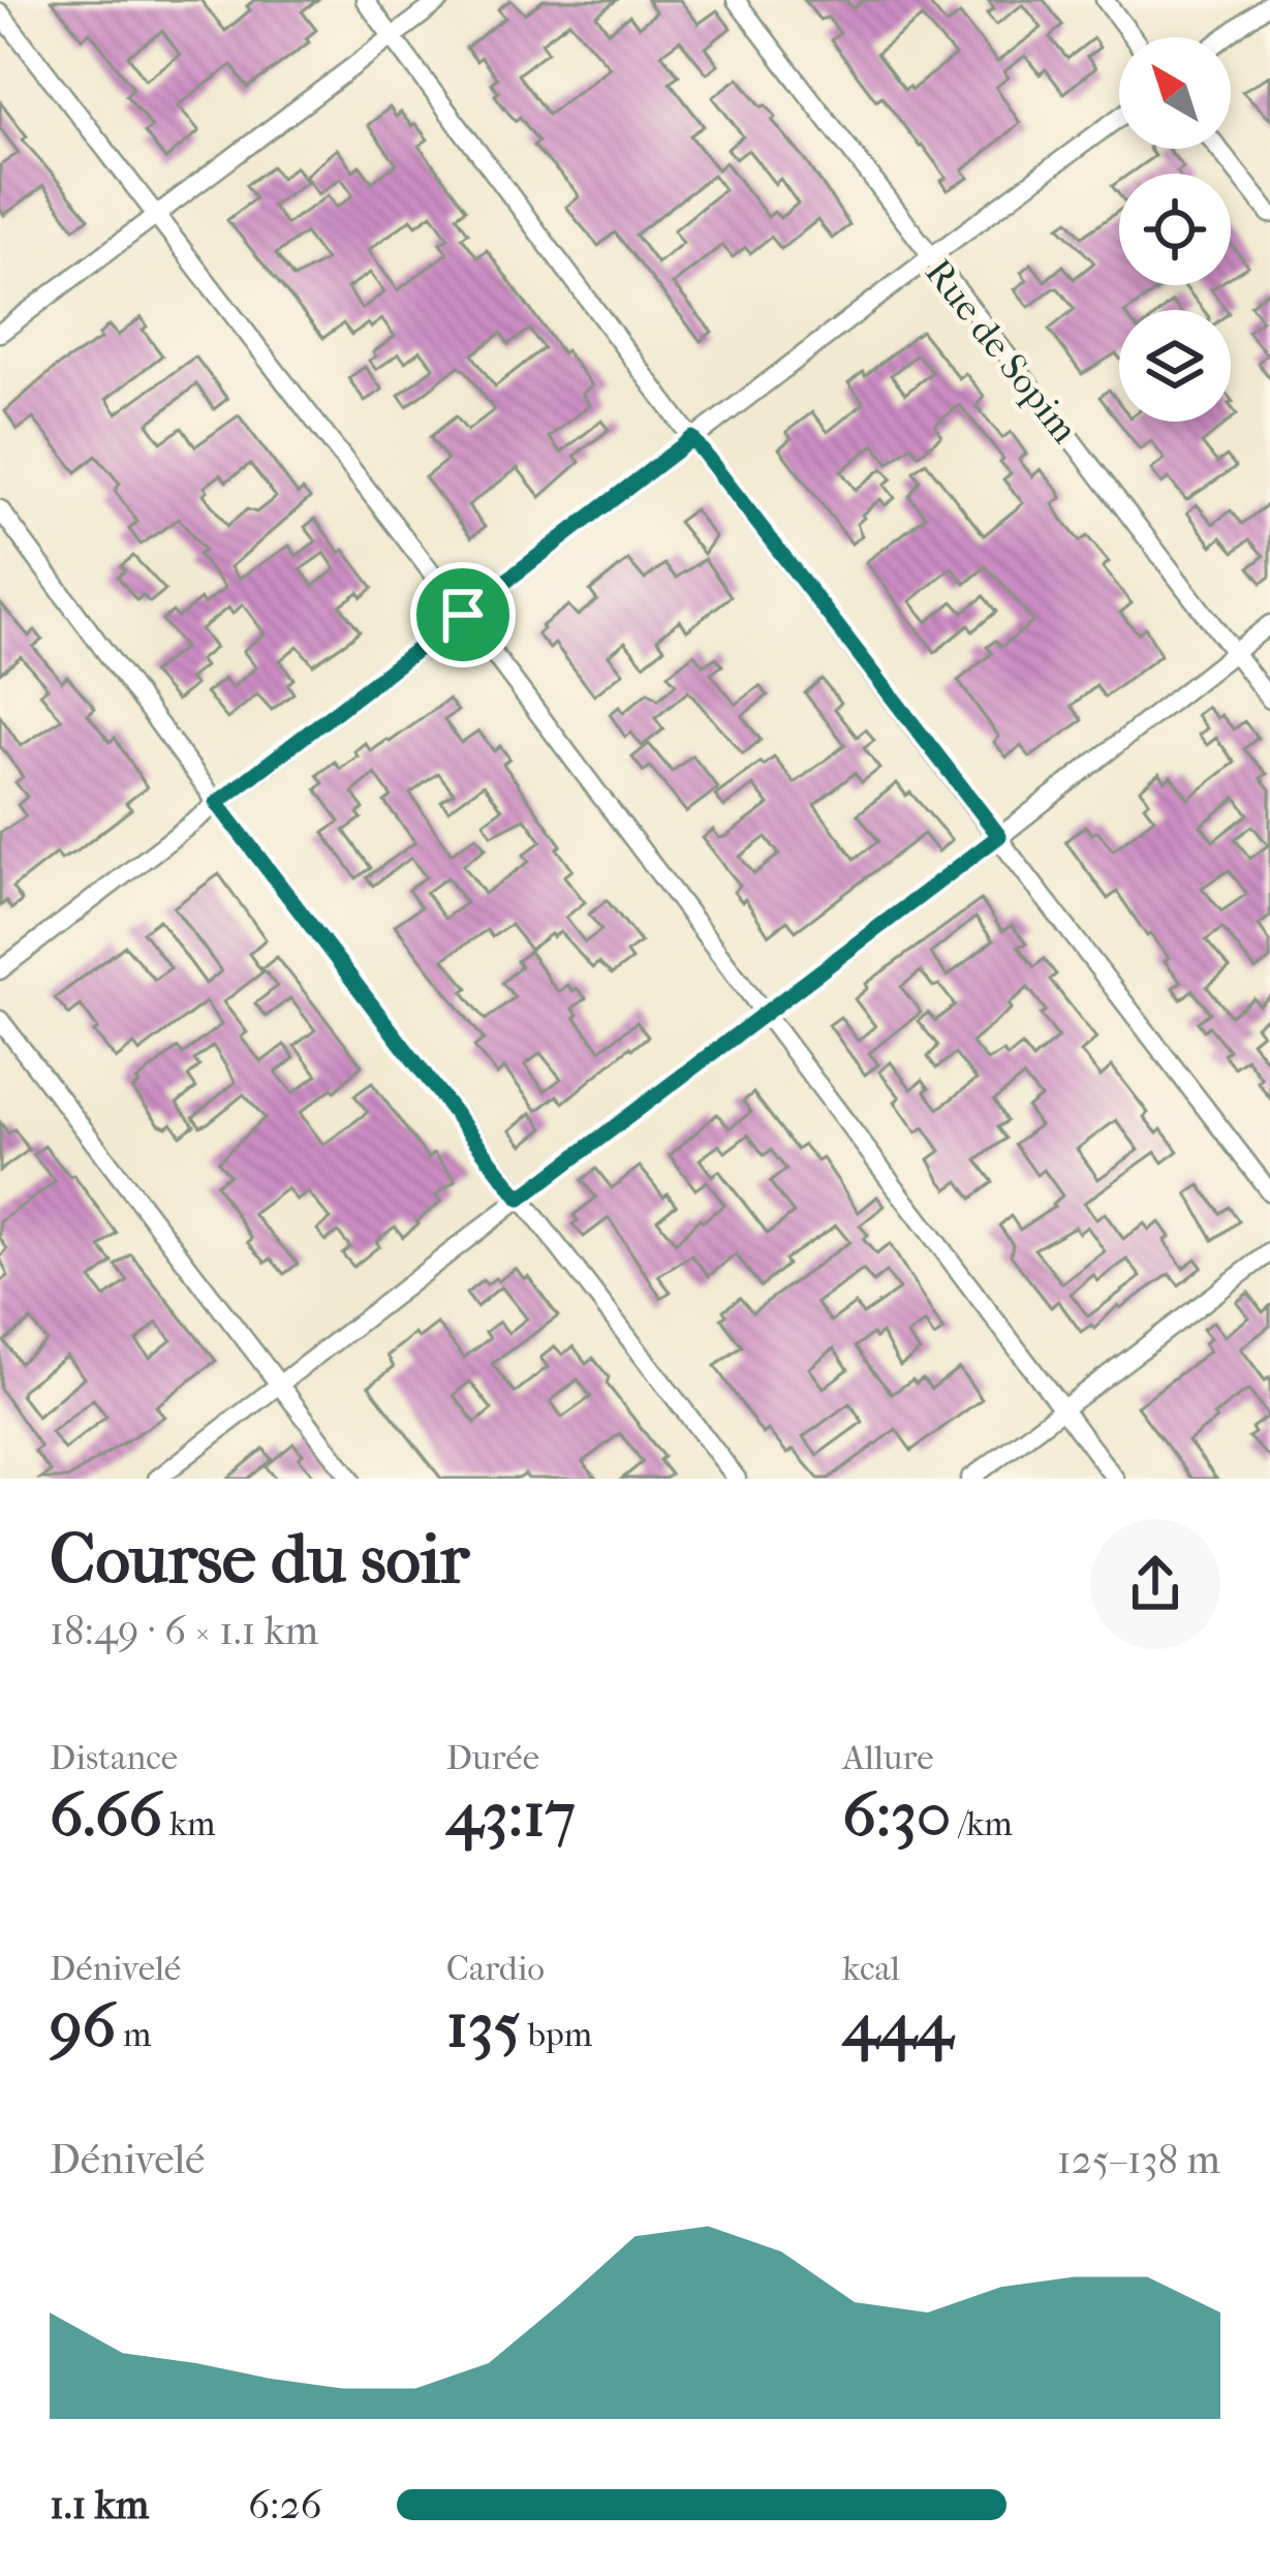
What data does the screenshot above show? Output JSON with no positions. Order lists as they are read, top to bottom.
{
  "streets": {
    "street": ["Rue de Sopim"]
  },
  "north": "top left",
  "page": {
    "heading": ["Course du soir", "18:49 · 6 × 1.1 km"],
    "stats": [
      ["Distance", "6.66 km"],
      ["Durée", "43:17"],
      ["Allure", "6:30 /km"],
      ["Dénivelé", "96 m"],
      ["Cardio", "135 bpm"],
      ["kcal", "444"]
    ],
    "chart": ["Dénivelé", "125–138 m"],
    "list": [
      {
        "name": "1.1 km",
        "note": "6:26"
      }
    ]
  }
}
